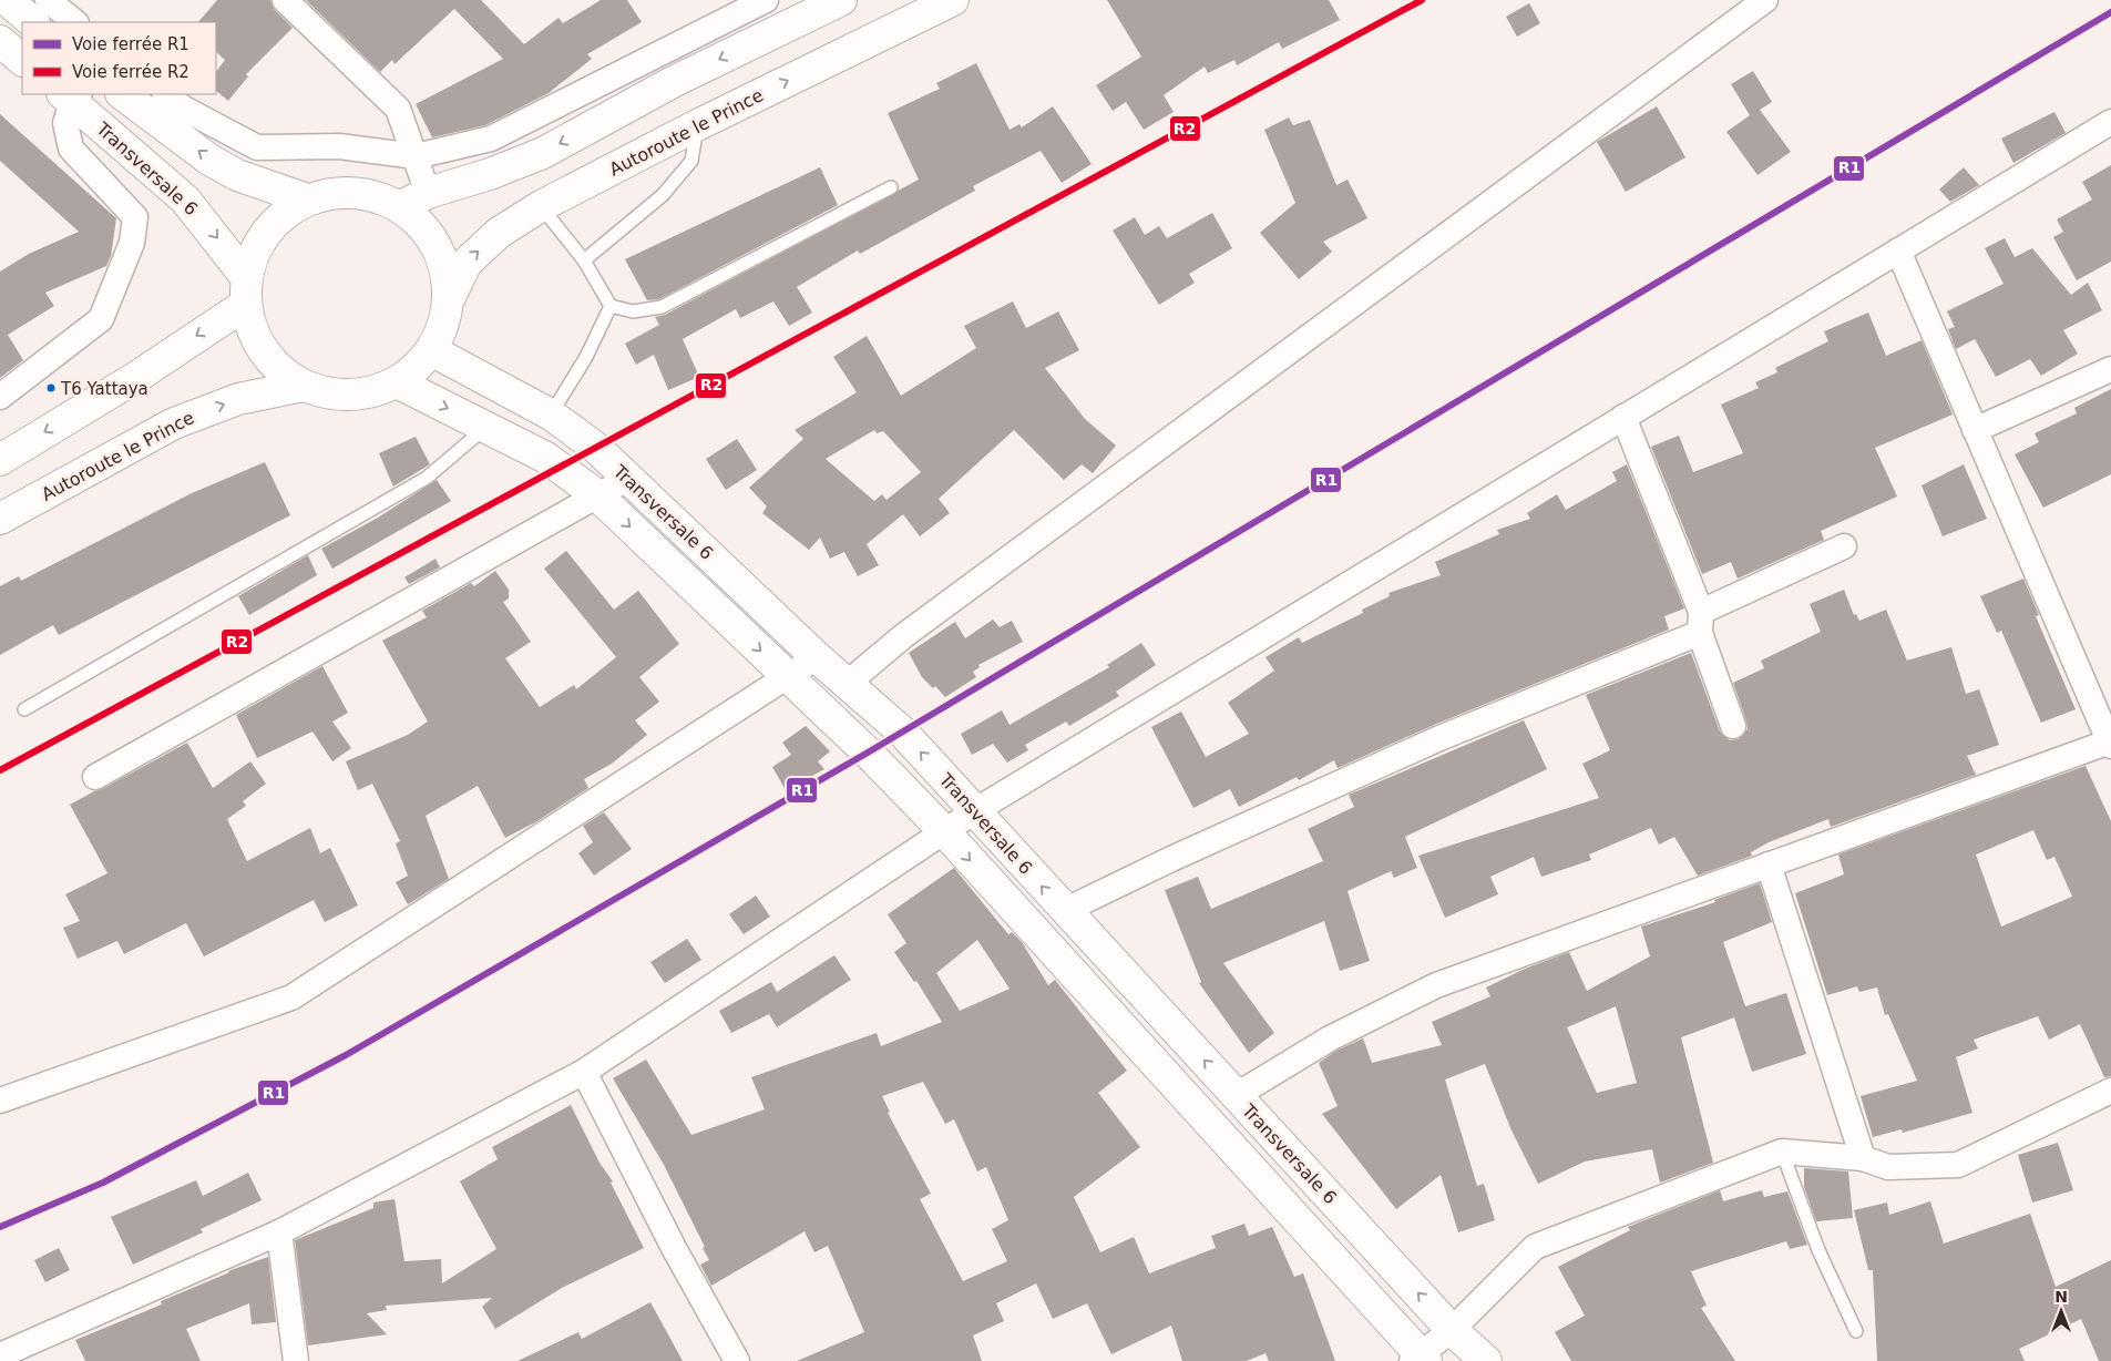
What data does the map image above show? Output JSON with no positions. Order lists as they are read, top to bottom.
{
  "streets": {
    "main road": ["Autoroute le Prince", "Transversale 6"]
  },
  "places": ["T6 Yattaya"],
  "lines": ["rail line R2", "rail line R1"],
  "legend": ["Voie ferrée R1", "Voie ferrée R2"],
  "north": "top"
}
